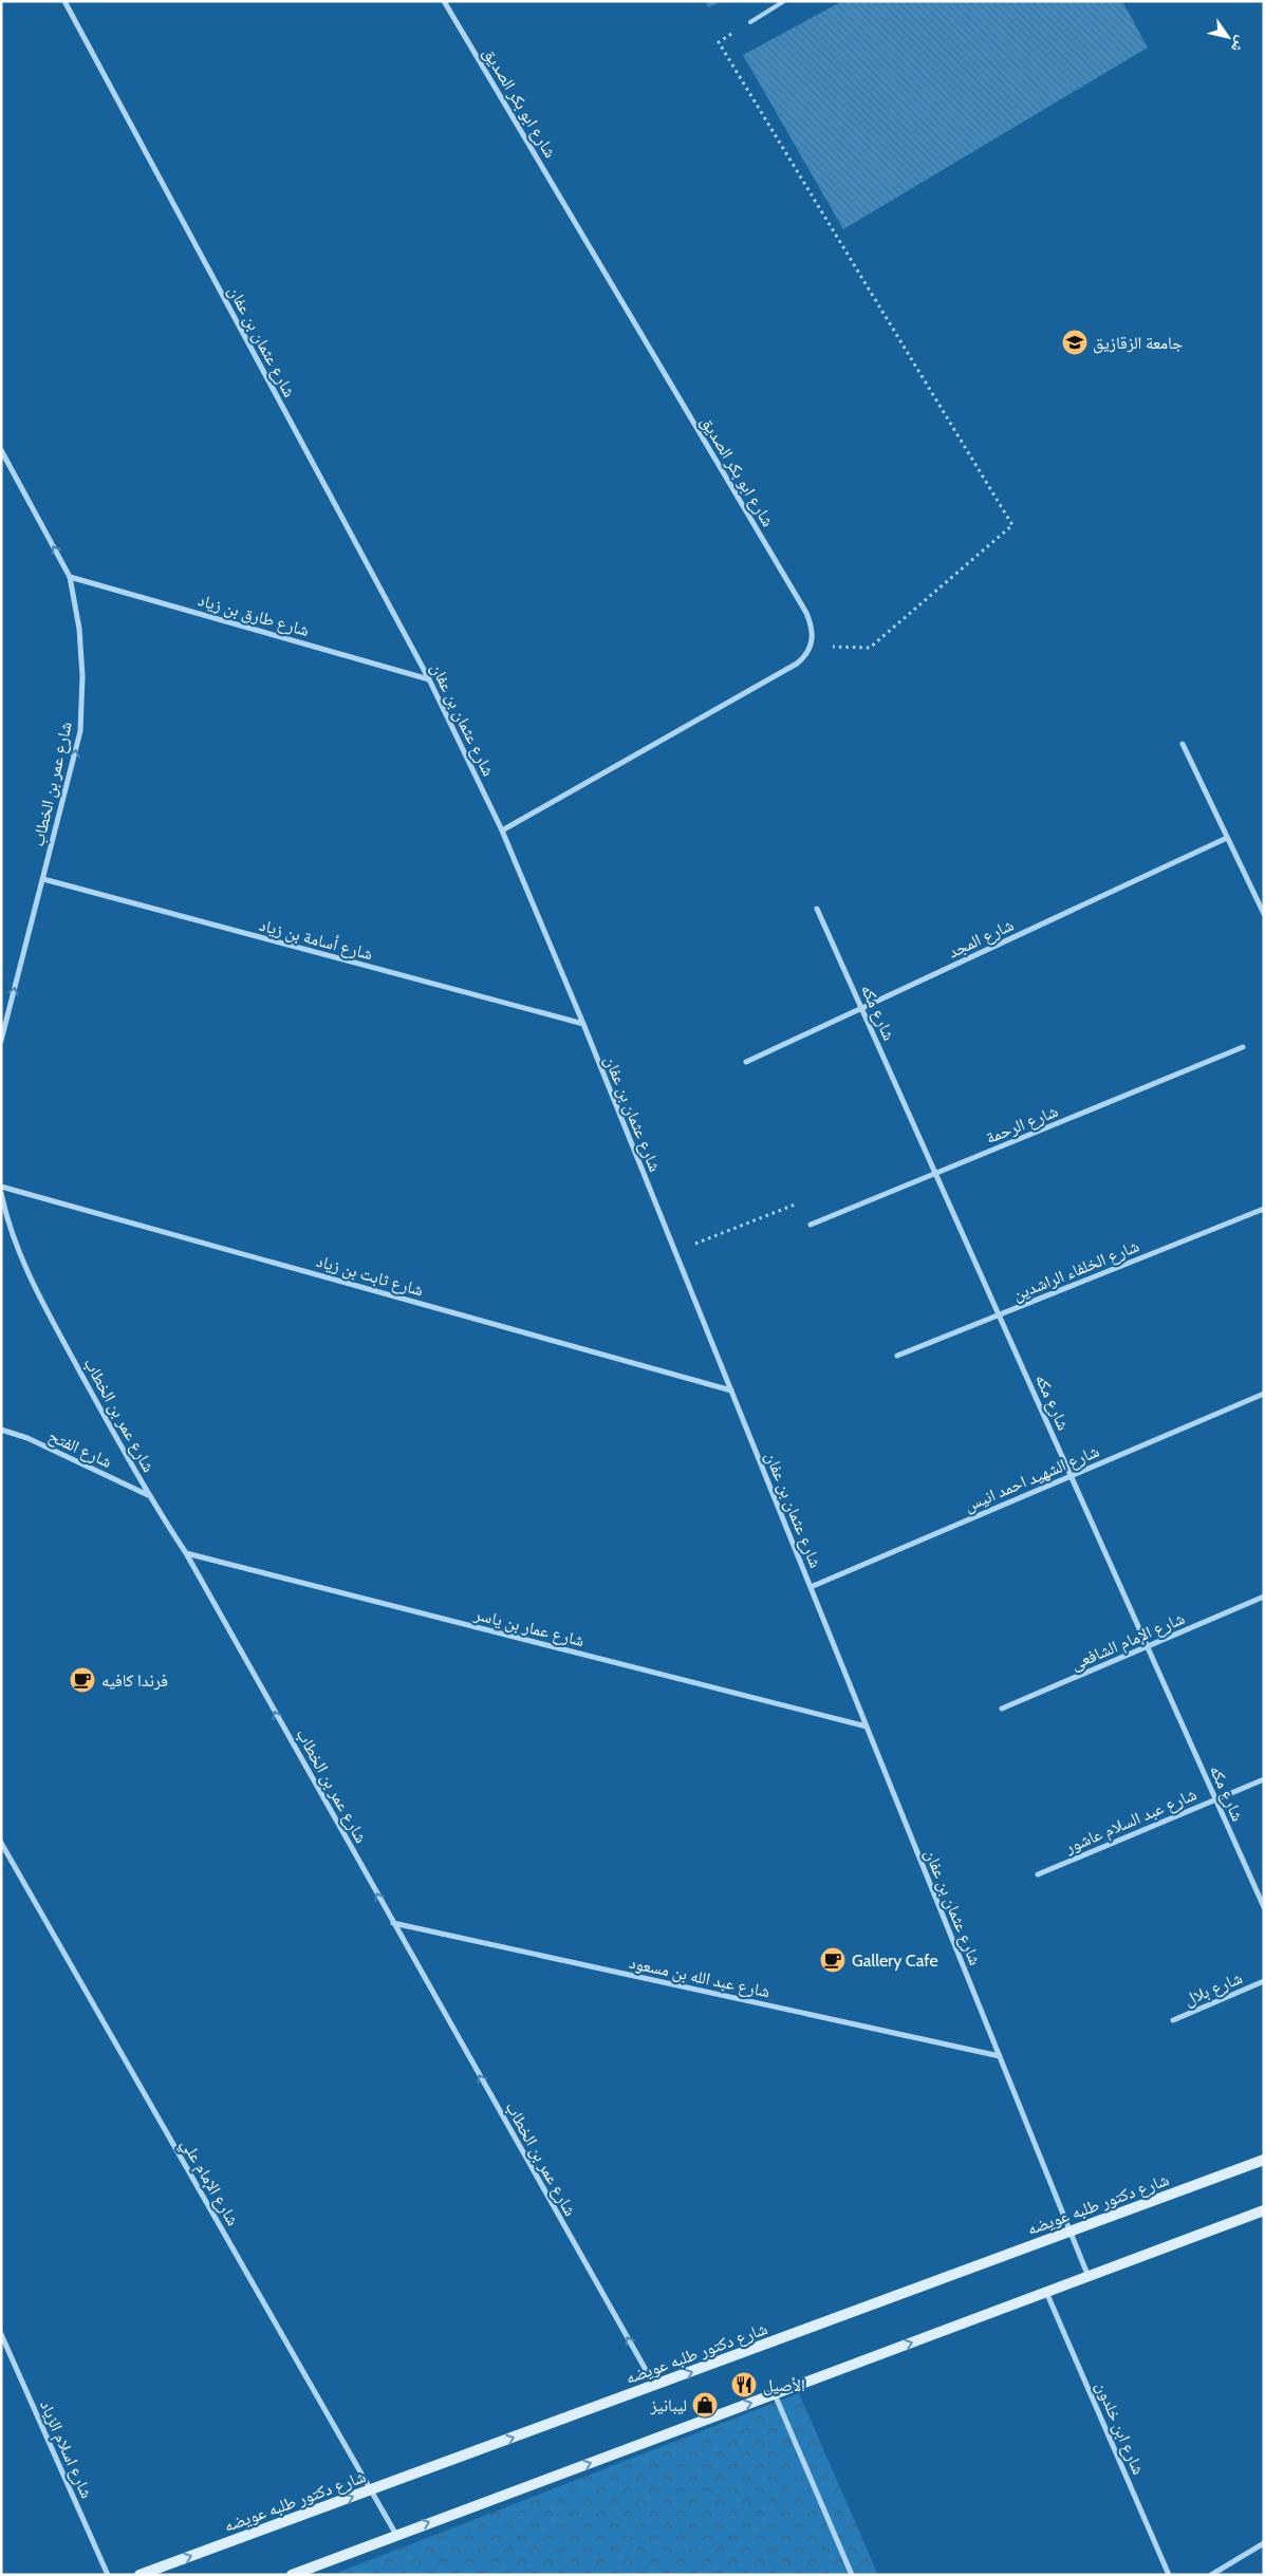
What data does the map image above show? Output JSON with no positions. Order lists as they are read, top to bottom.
{
  "streets": {
    "street": [
      "شارع ابو بكر الصديق",
      "شارع عثمان بن عفان",
      "شارع طارق بن زياد",
      "شارع عمر بن الخطاب",
      "شارع المجد",
      "شارع أسامة بن زياد",
      "شارع مكه",
      "شارع الرحمة",
      "شارع الخلفاء الراشدين",
      "شارع ثابت بن زياد",
      "شارع الفتح",
      "شارع الشهيد احمد انيس",
      "شارع عمار بن ياسر",
      "شارع الإمام الشافعى",
      "شارع عبد السلام عاشور",
      "شارع عبد الله بن مسعود",
      "شارع بلال",
      "شارع الإمام علي",
      "شارع دكتور طلبه عويضه",
      "شارع ابن خلدون",
      "شارع اسلام الزياد"
    ]
  },
  "crossings": [
    ["شارع عثمان بن عفان", "شارع طارق بن زياد"],
    ["شارع عثمان بن عفان", "شارع أسامة بن زياد"],
    ["شارع عثمان بن عفان", "شارع ثابت بن زياد"],
    ["شارع عثمان بن عفان", "شارع الشهيد احمد انيس"],
    ["شارع عثمان بن عفان", "شارع عمار بن ياسر"],
    ["شارع عثمان بن عفان", "شارع عبد الله بن مسعود"],
    ["شارع عثمان بن عفان", "شارع دكتور طلبه عويضه"],
    ["شارع طارق بن زياد", "شارع عمر بن الخطاب"],
    ["شارع عمر بن الخطاب", "شارع أسامة بن زياد"],
    ["شارع عمر بن الخطاب", "شارع الفتح"],
    ["شارع عمر بن الخطاب", "شارع عمار بن ياسر"],
    ["شارع عمر بن الخطاب", "شارع عبد الله بن مسعود"],
    ["شارع عمر بن الخطاب", "شارع دكتور طلبه عويضه"],
    ["شارع المجد", "شارع مكه"],
    ["شارع مكه", "شارع الرحمة"],
    ["شارع مكه", "شارع الخلفاء الراشدين"],
    ["شارع مكه", "شارع الشهيد احمد انيس"],
    ["شارع مكه", "شارع الإمام الشافعى"],
    ["شارع مكه", "شارع عبد السلام عاشور"],
    ["شارع الإمام علي", "شارع دكتور طلبه عويضه"]
  ],
  "one_way": ["شارع عمر بن الخطاب"],
  "places": {
    "school or university": ["جامعة الزقازيق"],
    "cafe": ["فرندا كافيه", "Gallery Cafe"],
    "restaurant": ["الأصيل"],
    "shop": ["ليبانيز"]
  },
  "north": "bottom right"
}
